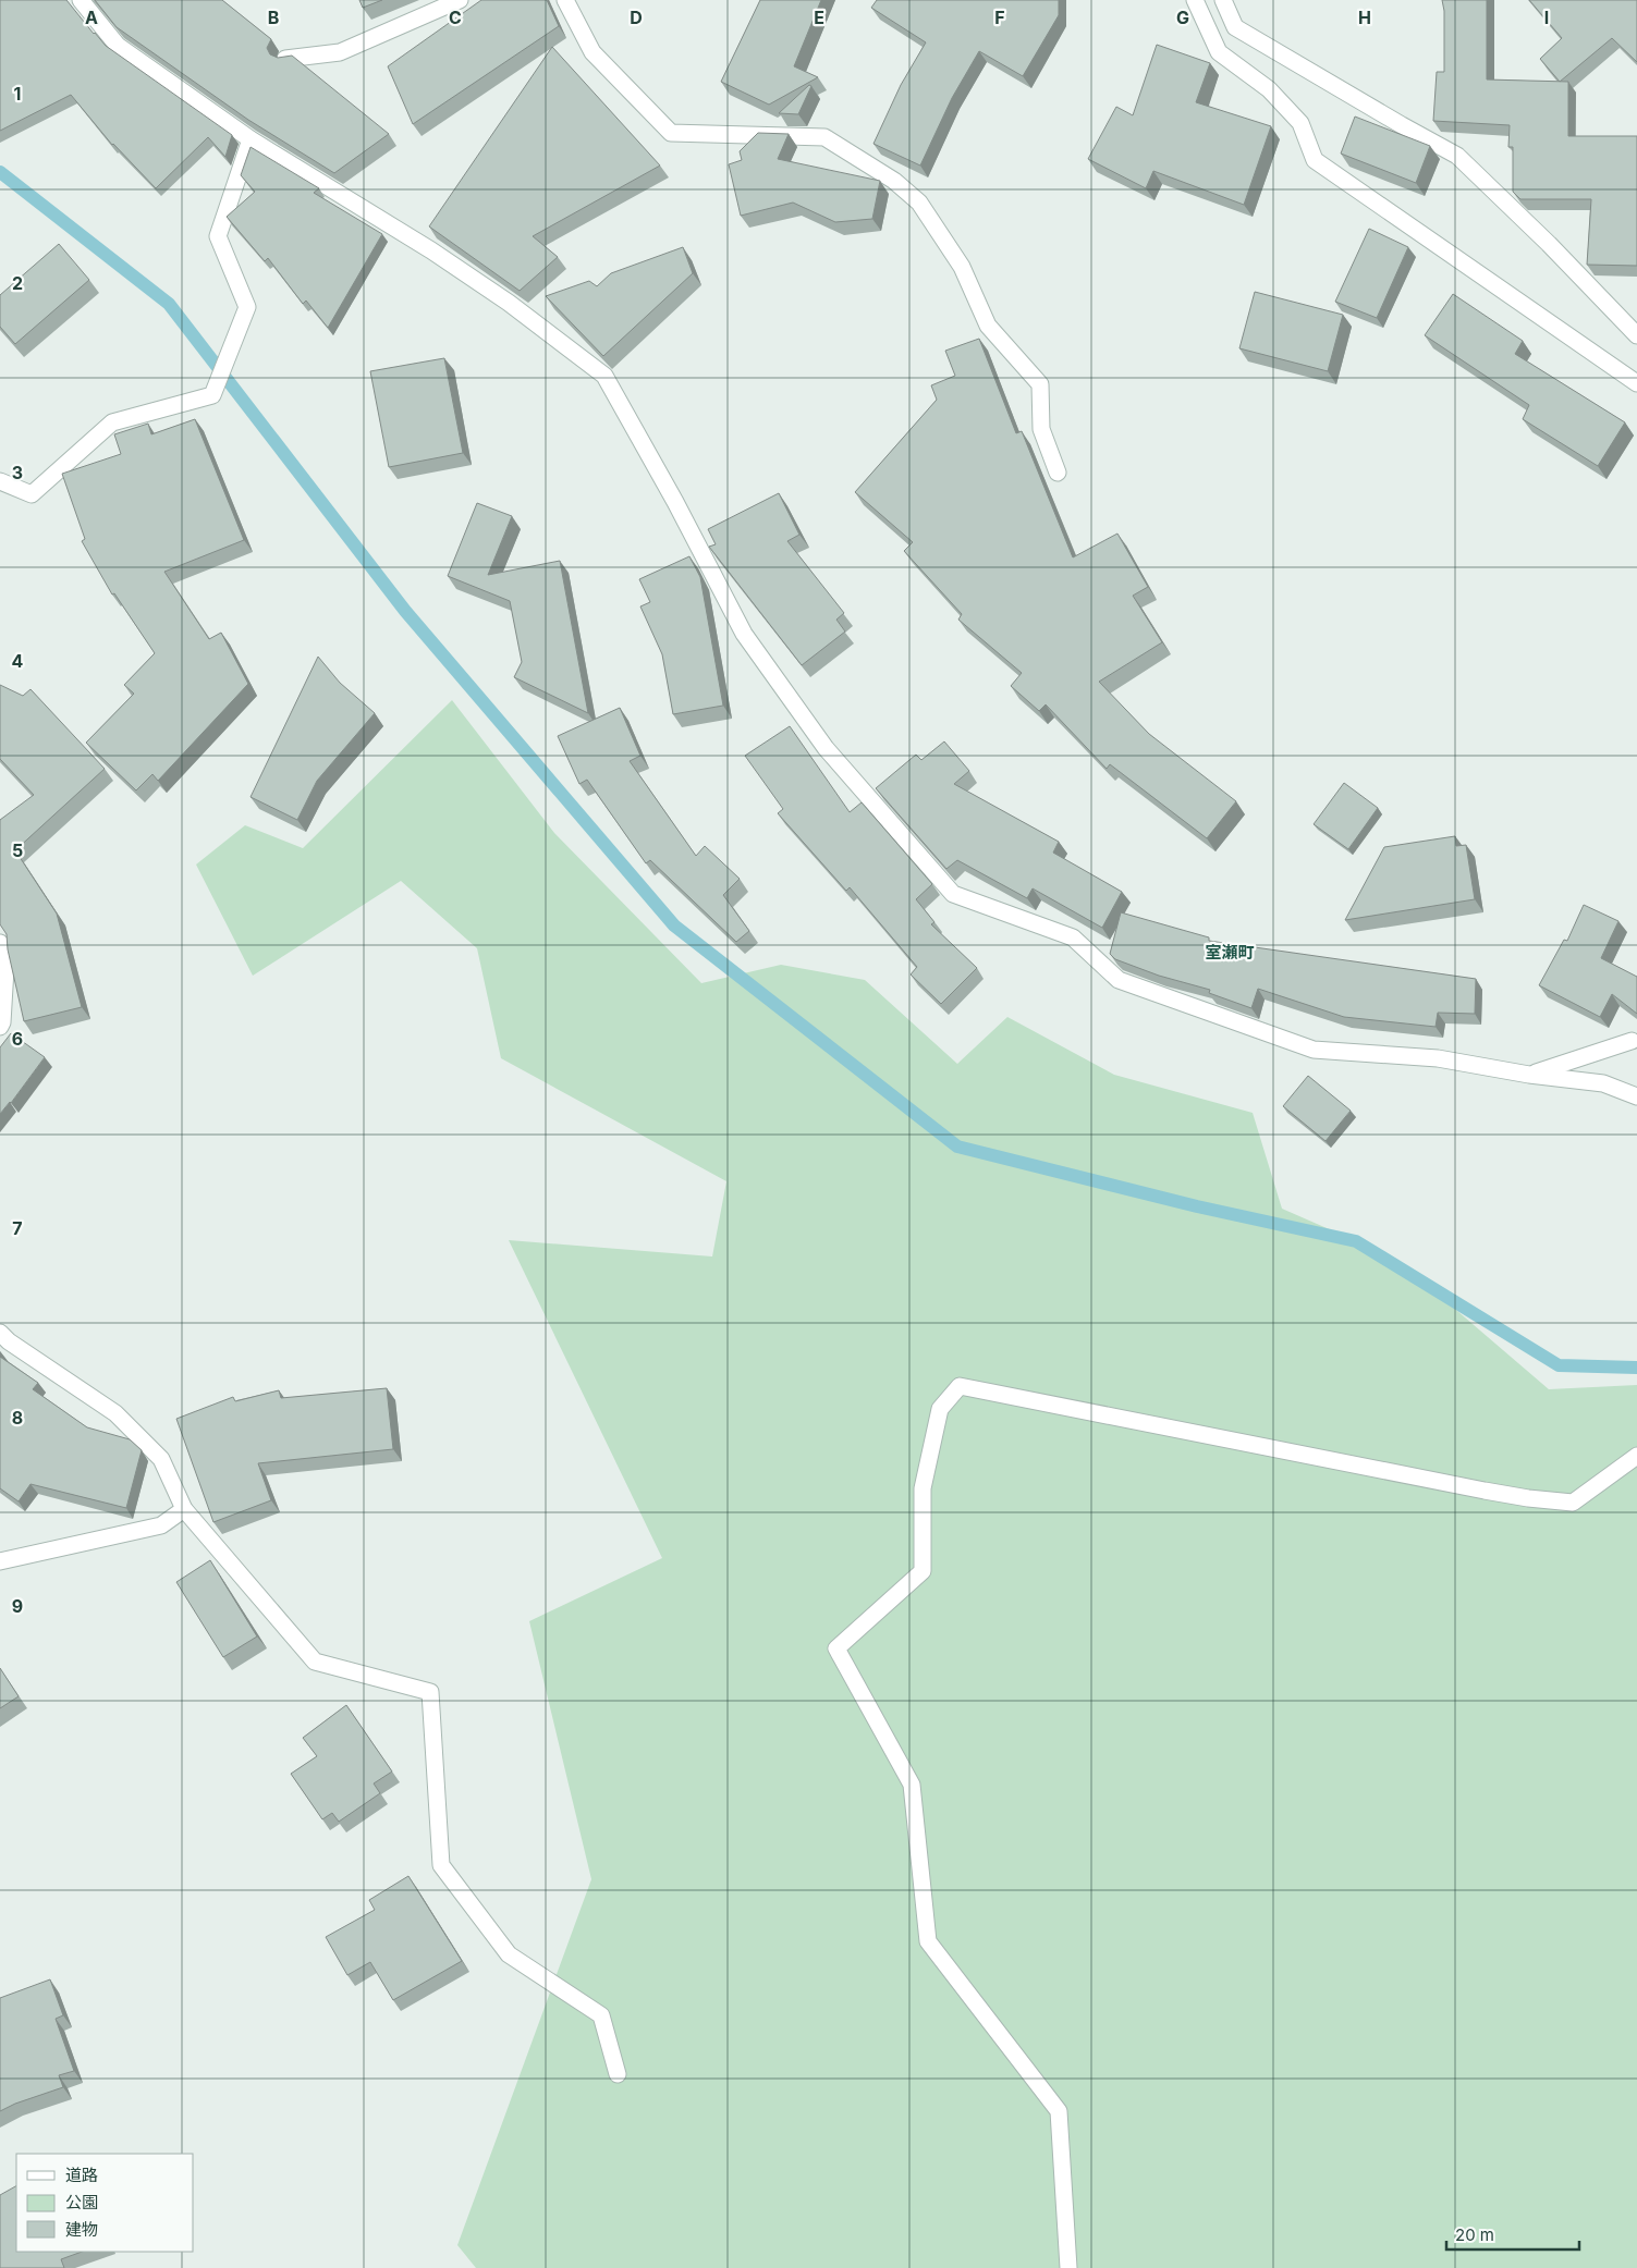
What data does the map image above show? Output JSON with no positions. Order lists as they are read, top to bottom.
{
  "districts": ["室瀬町"],
  "legend": ["道路", "公園", "建物"],
  "scale_bar": "20 m",
  "grid": {
    "columns": [
      "A",
      "B",
      "C",
      "D",
      "E",
      "F",
      "G",
      "H",
      "I"
    ],
    "rows": [
      "1",
      "2",
      "3",
      "4",
      "5",
      "6",
      "7",
      "8",
      "9"
    ]
  }
}
